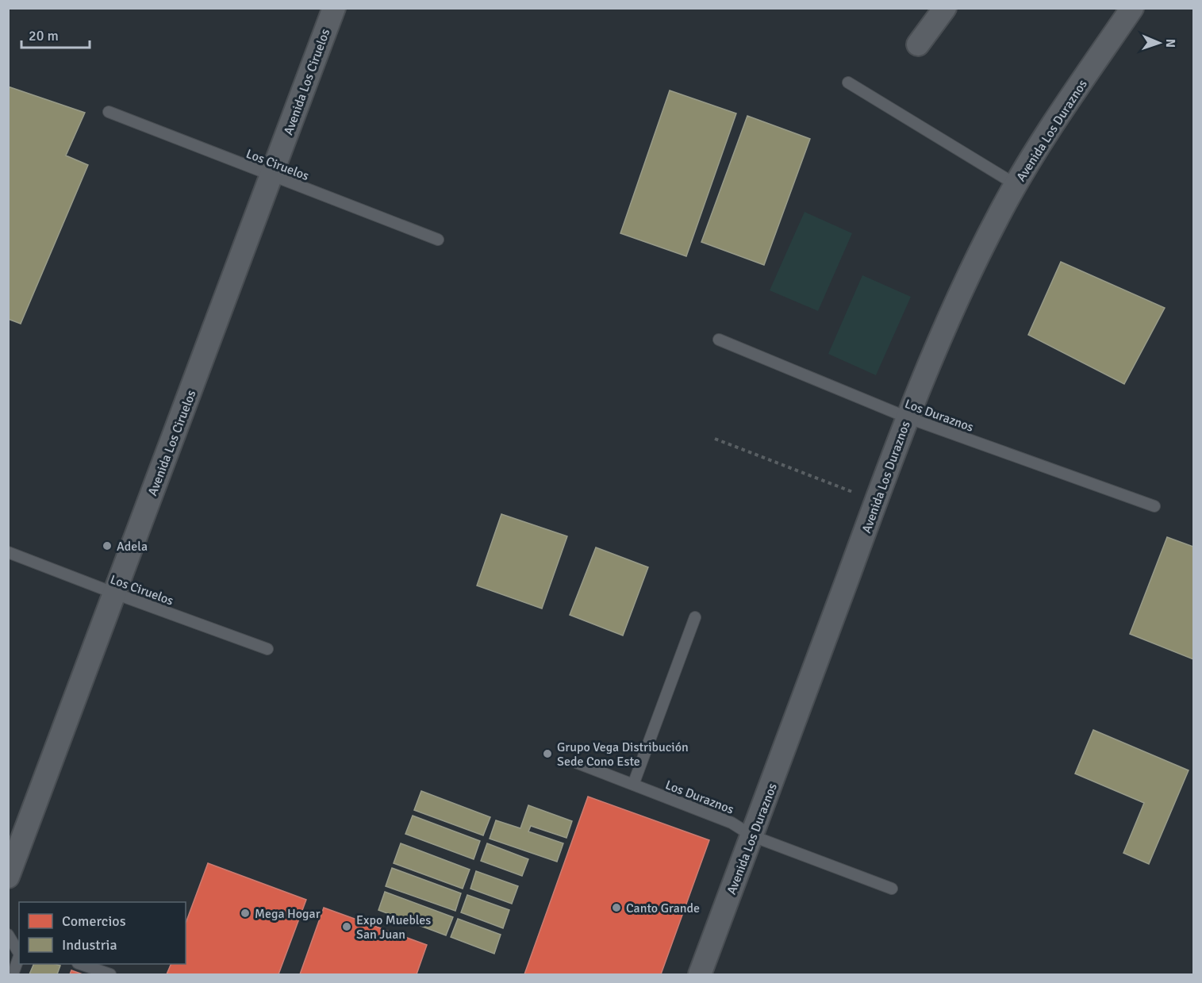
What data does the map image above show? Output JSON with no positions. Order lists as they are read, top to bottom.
{
  "streets": {
    "street": ["Avenida Los Ciruelos", "Avenida Los Duraznos"],
    "lane": ["Los Ciruelos", "Los Duraznos"]
  },
  "crossings": [
    ["Avenida Los Ciruelos", "Los Ciruelos"],
    ["Avenida Los Duraznos", "Los Duraznos"]
  ],
  "places": [
    "Adela",
    "Grupo Vega Distribución Sede Cono Este",
    "Canto Grande",
    "Mega Hogar",
    "Expo Muebles San Juan"
  ],
  "legend": ["Comercios", "Industria"],
  "scale_bar": "20 m",
  "north": "right"
}
